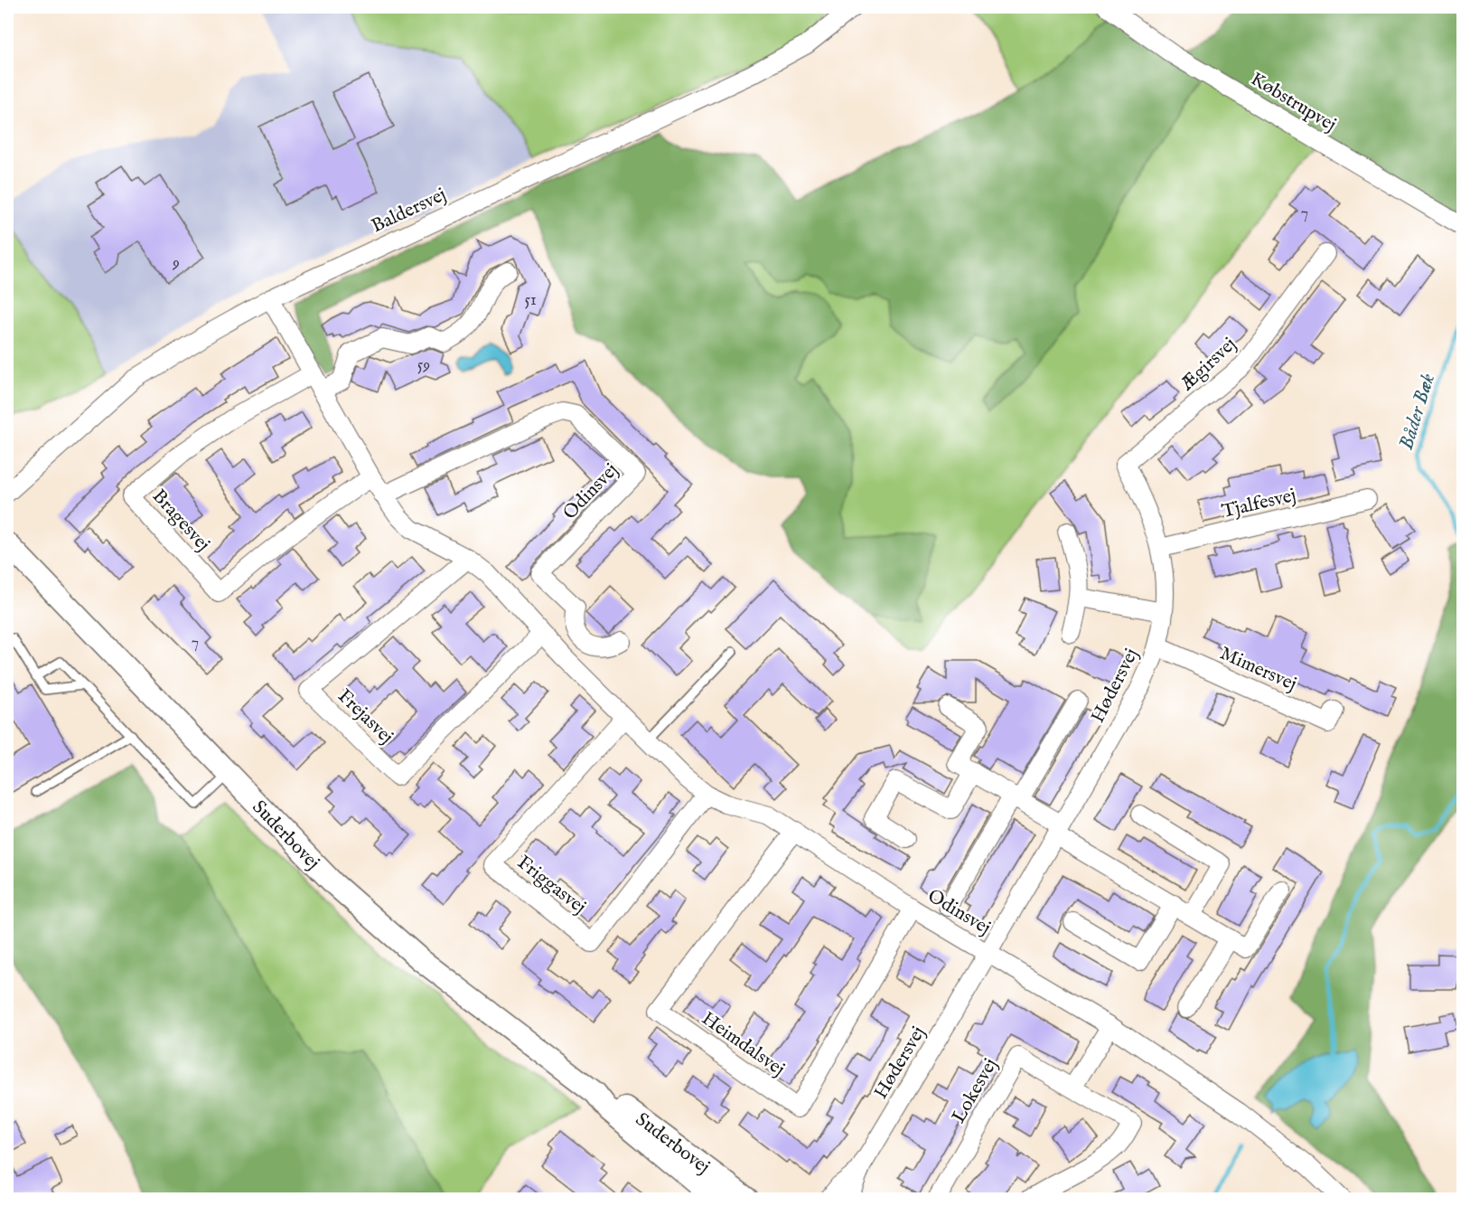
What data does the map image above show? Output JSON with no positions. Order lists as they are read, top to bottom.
{
  "streets": {
    "street": [
      "Købstrupvej",
      "Baldersvej",
      "Ægirsvej",
      "Odinsvej",
      "Tjalfesvej",
      "Bragesvej",
      "Mimersvej",
      "Hødersvej",
      "Frejasvej",
      "Suderbovej",
      "Friggasvej",
      "Heimdalsvej",
      "Lokesvej"
    ]
  },
  "crossings": [
    ["Baldersvej", "Odinsvej"],
    ["Ægirsvej", "Hødersvej"],
    ["Odinsvej", "Bragesvej"],
    ["Odinsvej", "Hødersvej"],
    ["Odinsvej", "Frejasvej"],
    ["Odinsvej", "Friggasvej"],
    ["Odinsvej", "Heimdalsvej"],
    ["Tjalfesvej", "Hødersvej"],
    ["Mimersvej", "Hødersvej"]
  ],
  "water": ["Båder Bæk"],
  "house_numbers": [
    "7",
    "9",
    "51",
    "59",
    "7"
  ]
}
